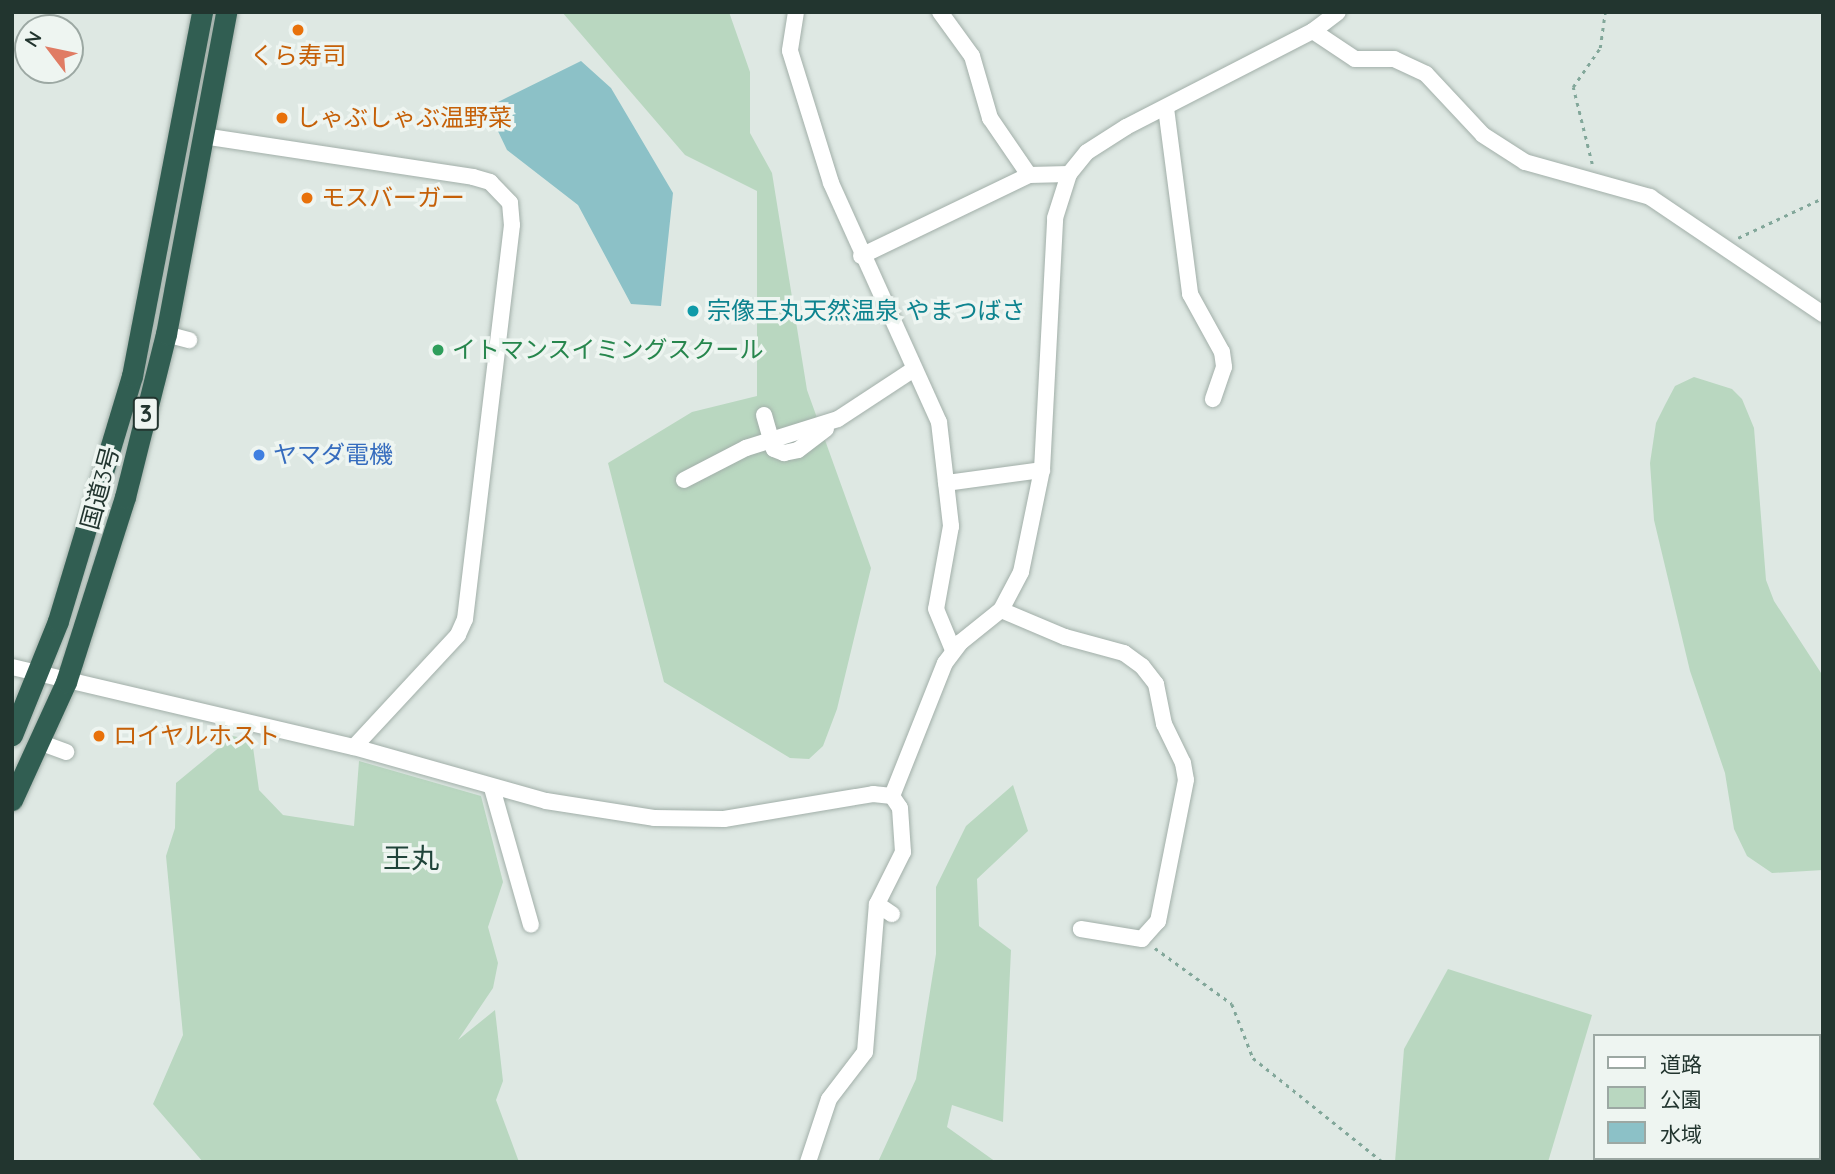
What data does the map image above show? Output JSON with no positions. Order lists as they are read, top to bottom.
{
  "streets": {
    "highway": ["3", "国道3号"]
  },
  "districts": ["王丸"],
  "places": [
    "くら寿司",
    "しゃぶしゃぶ温野菜",
    "モスバーガー",
    "宗像王丸天然温泉 やまつばさ",
    "イトマンスイミングスクール",
    "ヤマダ電機",
    "ロイヤルホスト"
  ],
  "legend": ["道路", "公園", "水域"],
  "north": "top left"
}
